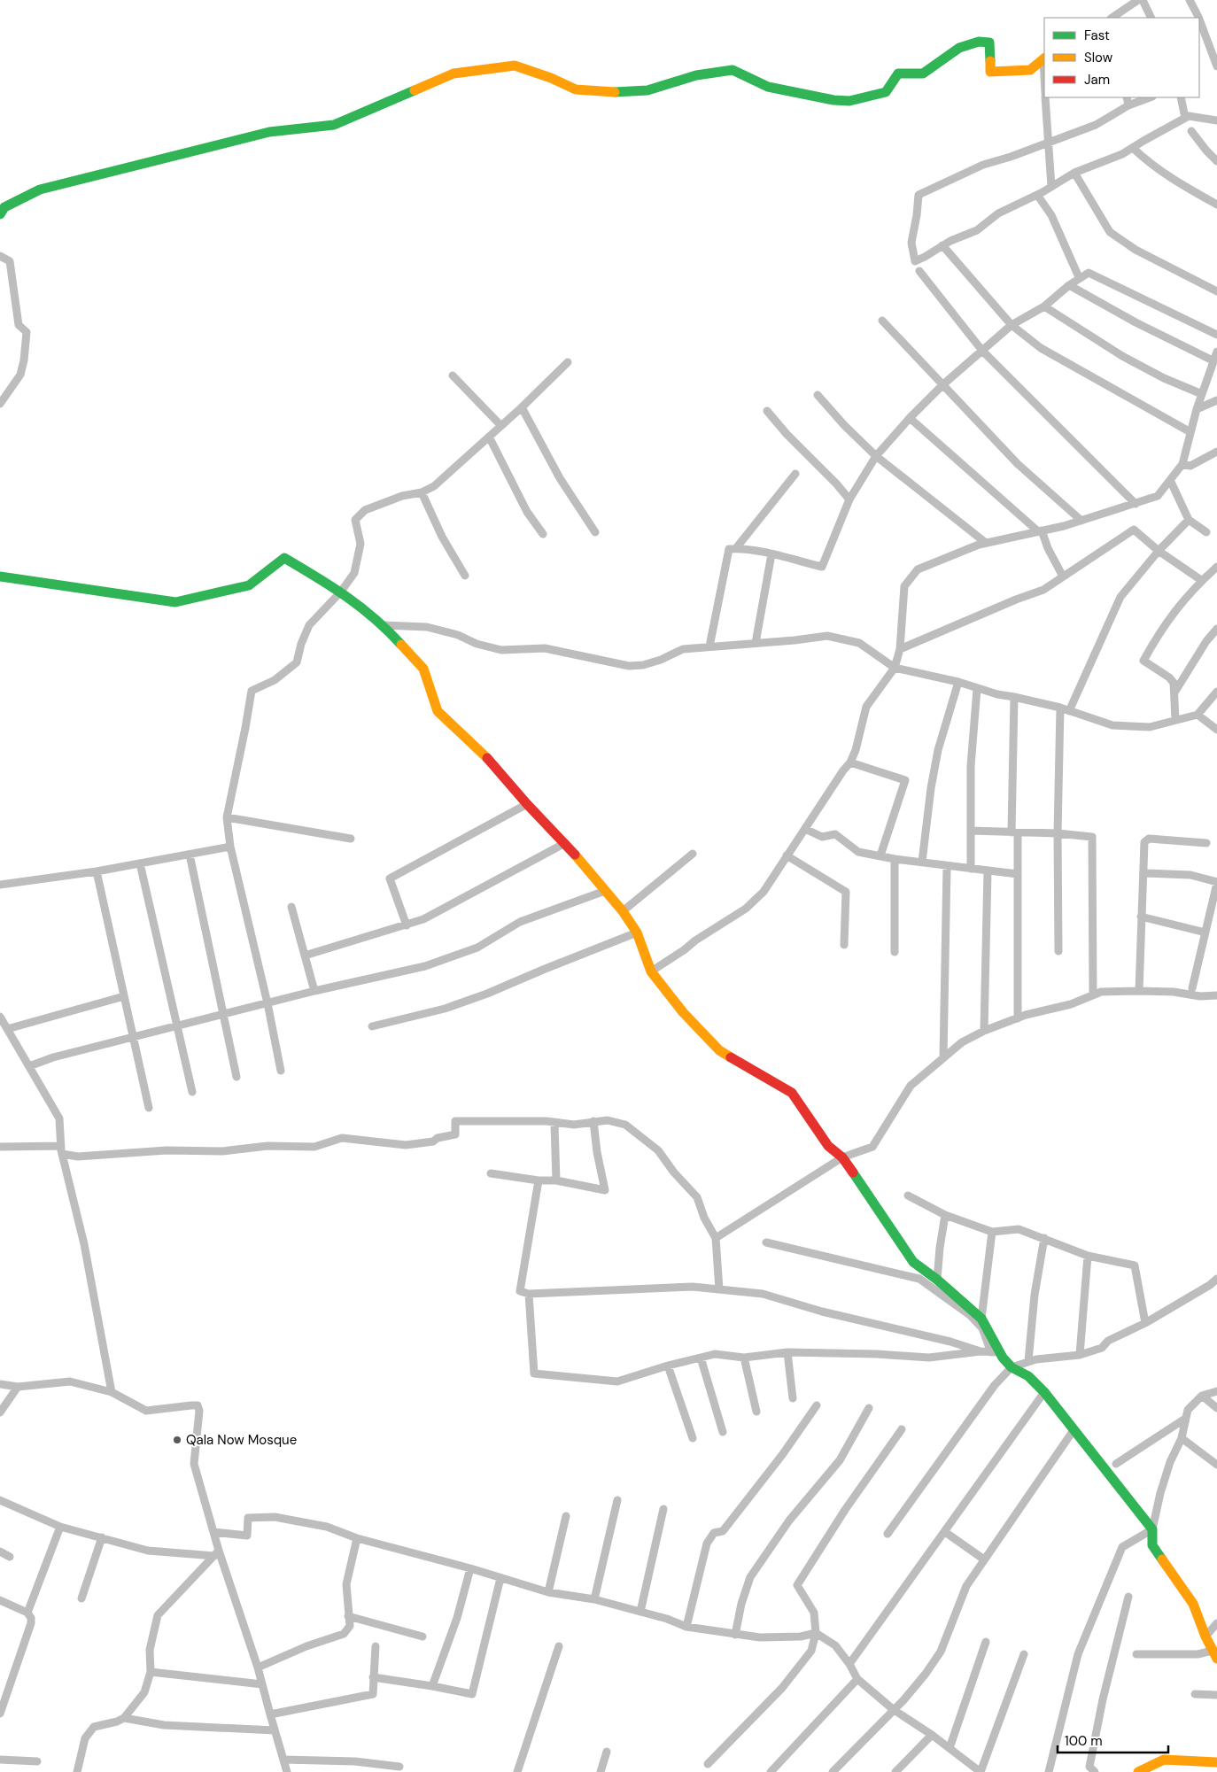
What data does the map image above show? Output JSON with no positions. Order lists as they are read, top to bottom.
{
  "places": ["Qala Now Mosque"],
  "legend": ["Fast", "Slow", "Jam"],
  "scale_bar": "100 m"
}
